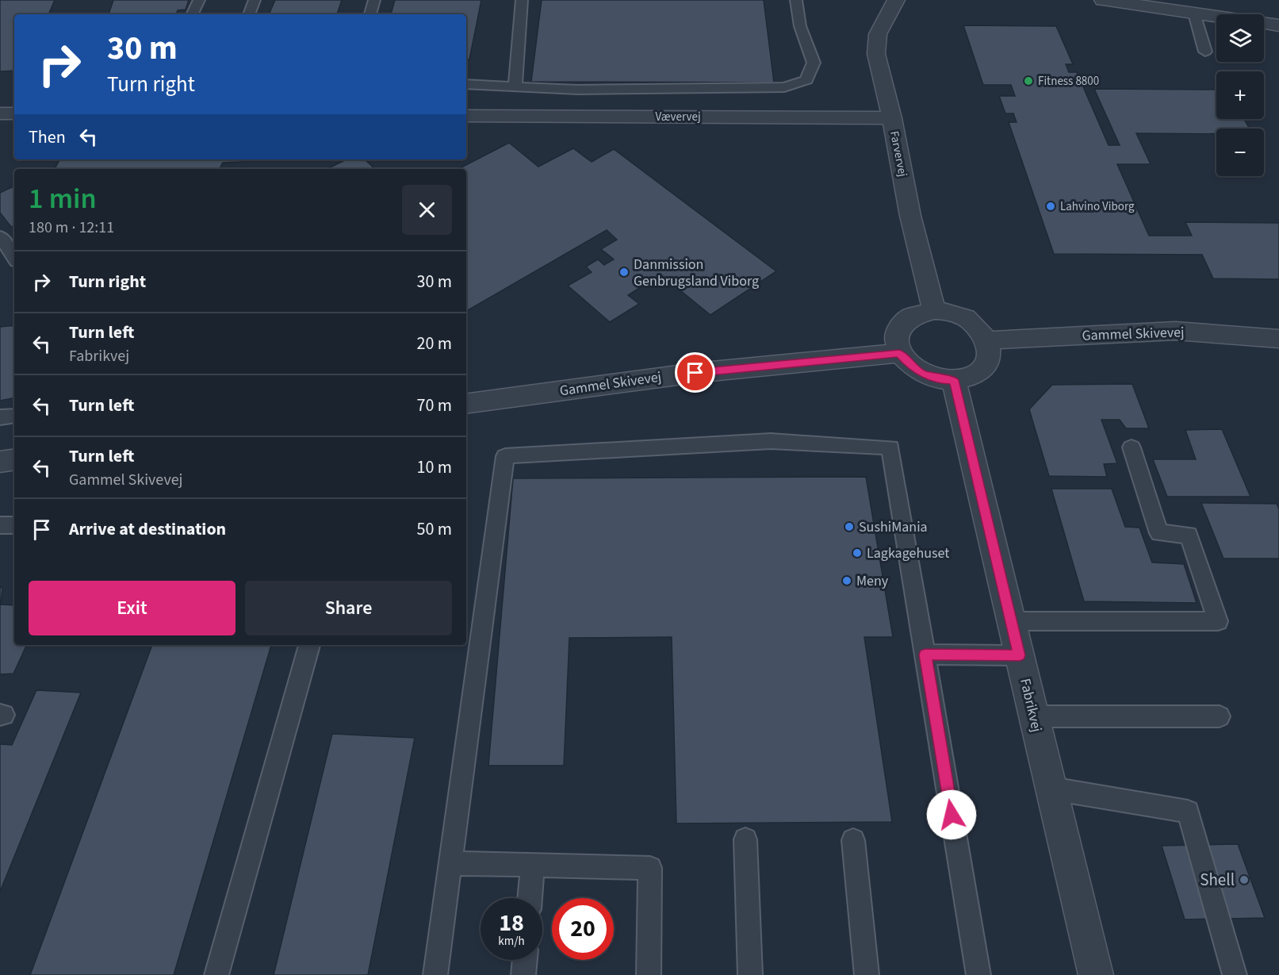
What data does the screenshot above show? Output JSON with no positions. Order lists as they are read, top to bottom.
{
  "streets": {
    "street": [
      "Vævervej",
      "Farvervej",
      "Gammel Skivevej",
      "Fabrikvej"
    ]
  },
  "crossings": [
    ["Vævervej", "Farvervej"],
    ["Farvervej", "Gammel Skivevej"],
    ["Farvervej", "Fabrikvej"],
    ["Gammel Skivevej", "Fabrikvej"]
  ],
  "places": [
    "Fitness 8800",
    "Lahvino Viborg",
    "Danmission Genbrugsland Viborg",
    "SushiMania",
    "Lagkagehuset",
    "Meny",
    "Shell"
  ],
  "page": {
    "map_buttons": ["+", "−"],
    "turn": ["30 m", "Turn right"],
    "then": "Then",
    "heading": ["1 min", "180 m · 12:11"],
    "list": [
      {
        "name": "Turn right",
        "value": "30 m"
      },
      {
        "name": "Turn left",
        "note": "Fabrikvej",
        "value": "20 m"
      },
      {
        "name": "Turn left",
        "value": "70 m"
      },
      {
        "name": "Turn left",
        "note": "Gammel Skivevej",
        "value": "10 m"
      },
      {
        "name": "Arrive at destination",
        "value": "50 m"
      }
    ],
    "buttons": ["Exit", "Share"],
    "speed": "18 km/h",
    "limit": "20"
  }
}
